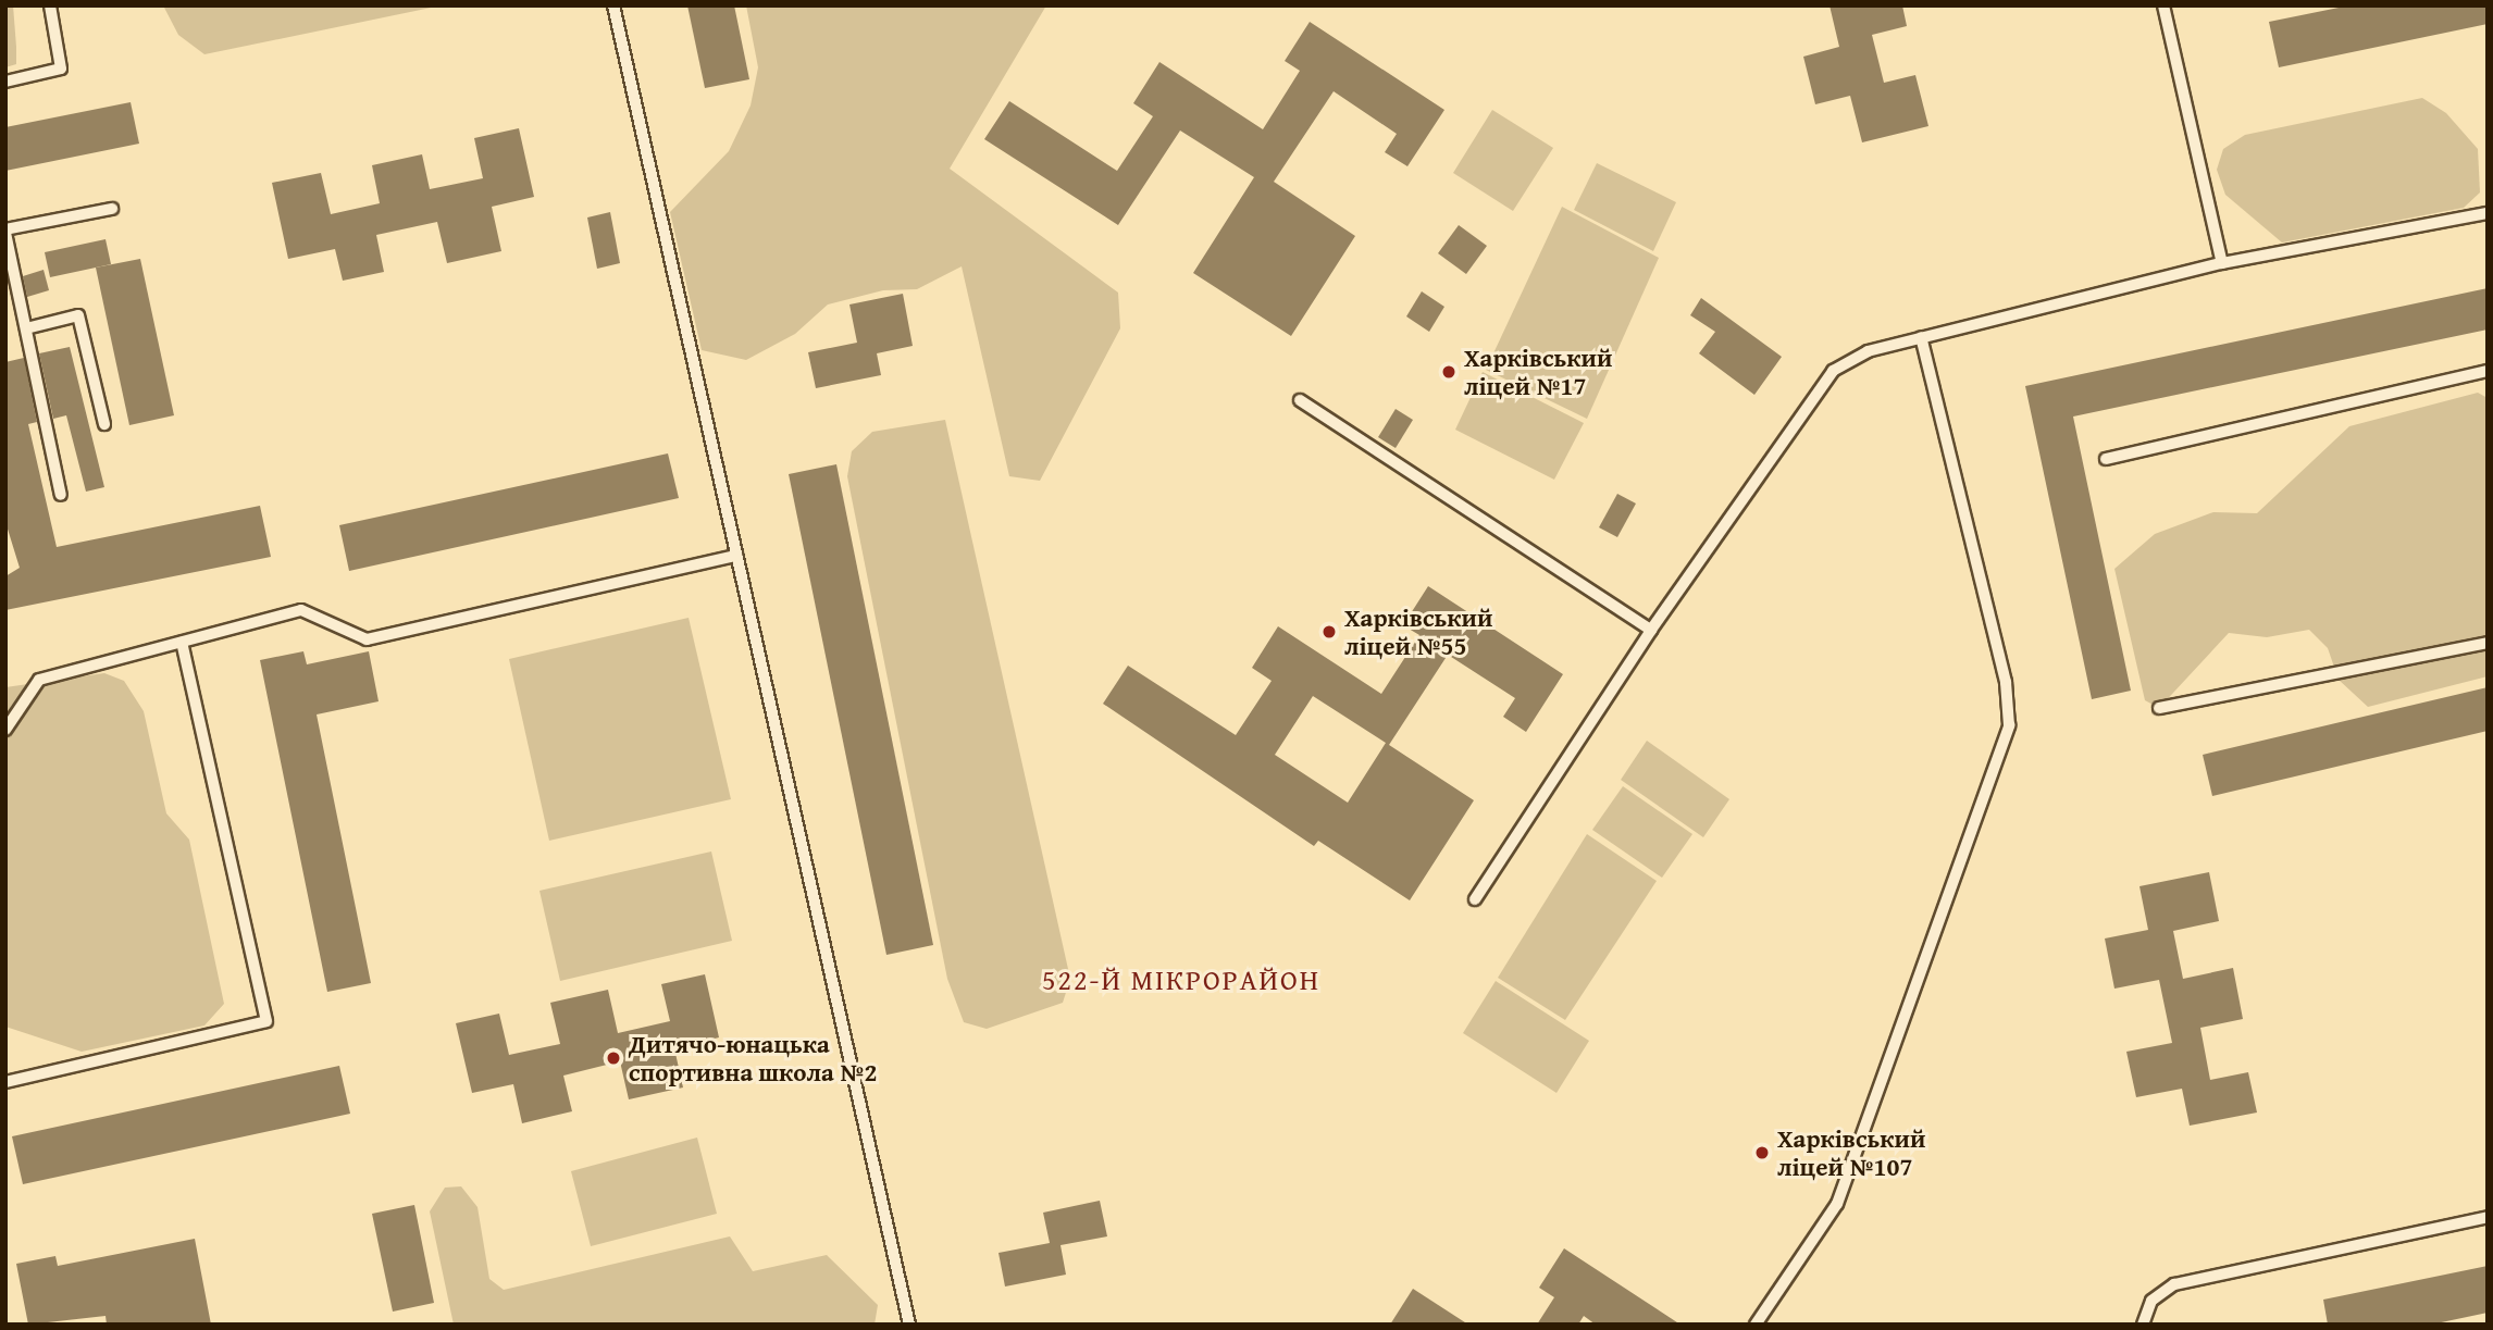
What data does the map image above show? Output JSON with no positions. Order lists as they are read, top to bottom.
{
  "districts": ["522-Й МІКРОРАЙОН"],
  "places": [
    "Харківський ліцей №17",
    "Харківський ліцей №55",
    "Дитячо-юнацька спортивна школа №2",
    "Харківський ліцей №107"
  ]
}
